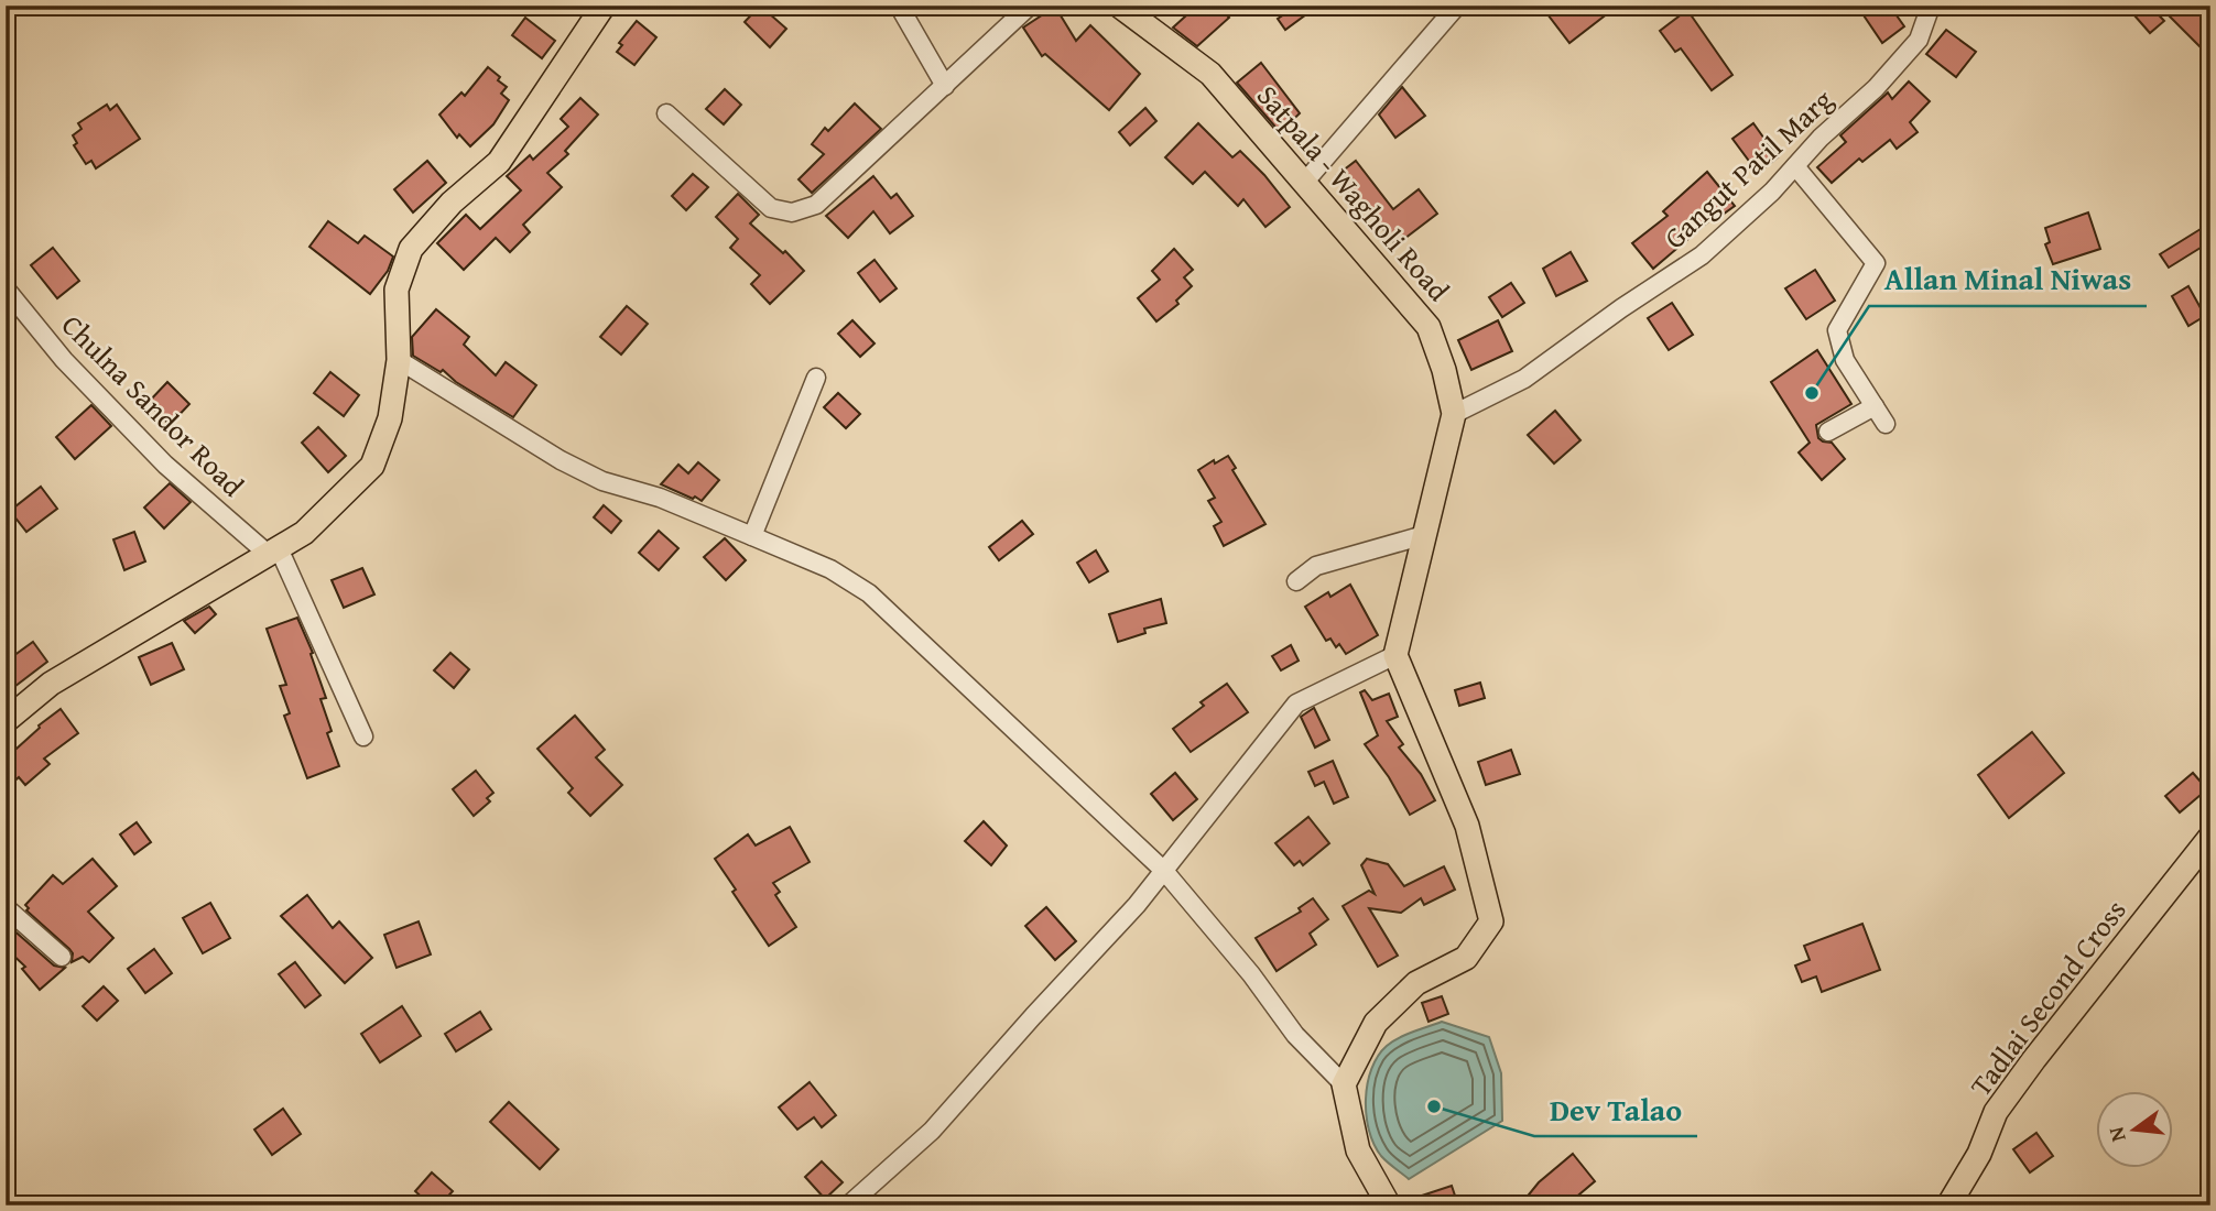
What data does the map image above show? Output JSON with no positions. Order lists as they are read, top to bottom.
{
  "streets": {
    "main road": ["Satpala - Wagholi Road", "Tadlai Second Cross"],
    "street": ["Gangut Patil Marg", "Chulna Sandor Road"]
  },
  "crossings": [
    ["Gangut Patil Marg", "Satpala - Wagholi Road"]
  ],
  "places": ["Allan Minal Niwas", "Dev Talao"],
  "north": "left"
}
